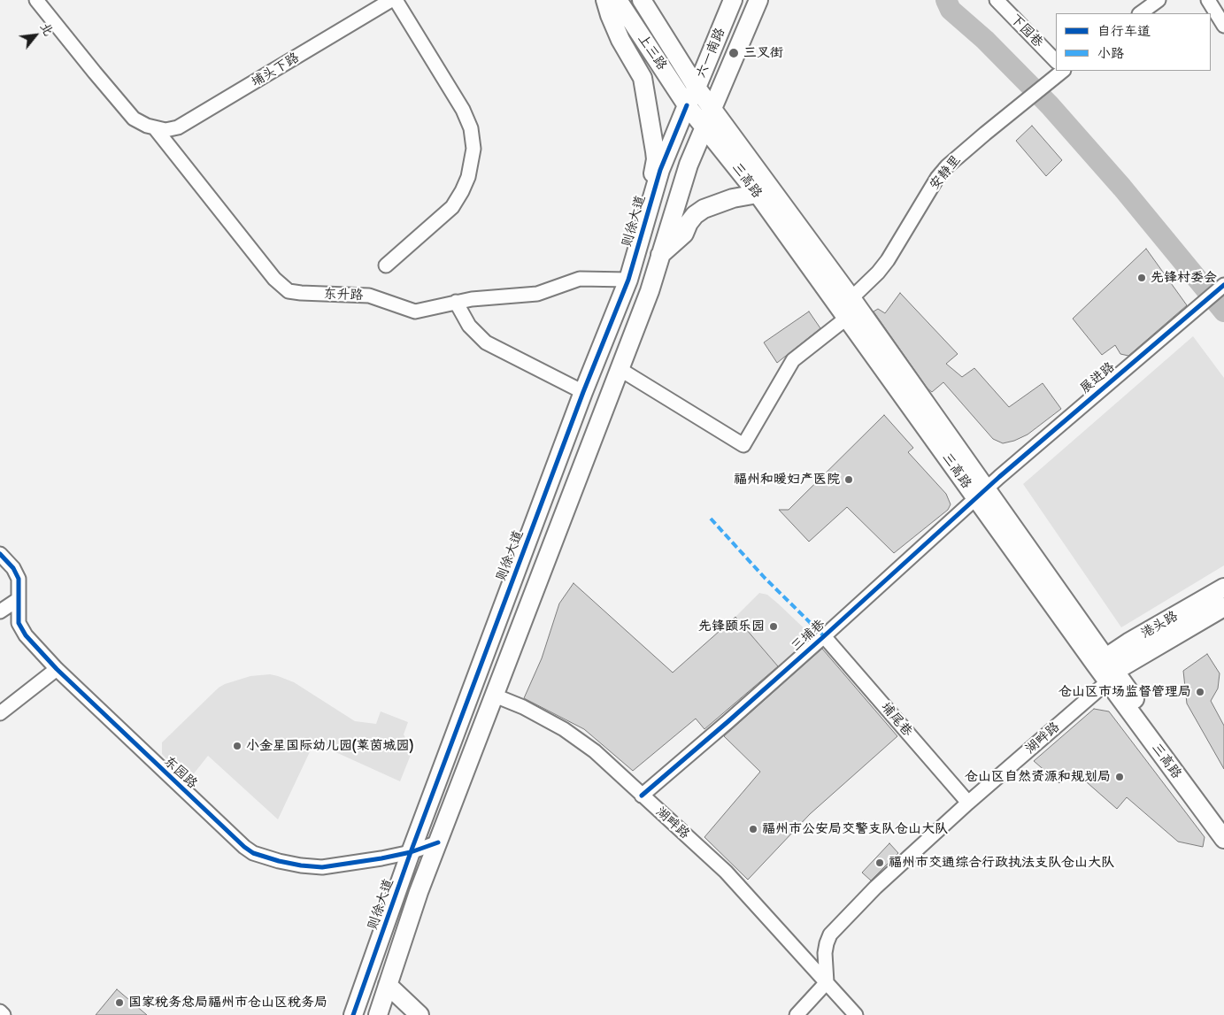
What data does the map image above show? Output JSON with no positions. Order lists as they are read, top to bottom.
{
  "streets": {
    "main road": [
      "上三路",
      "六一南路",
      "三高路",
      "则徐大道",
      "港头路"
    ],
    "street": [
      "下园巷",
      "埔头下路",
      "安静里",
      "东升路",
      "展进路",
      "三埔巷",
      "埔尾巷",
      "湖畔路",
      "东园路"
    ]
  },
  "crossings": [
    ["上三路", "六一南路"],
    ["上三路", "三高路"],
    ["上三路", "则徐大道"],
    ["六一南路", "三高路"],
    ["六一南路", "则徐大道"],
    ["埔头下路", "东升路"],
    ["安静里", "三高路"],
    ["三高路", "则徐大道"],
    ["三高路", "展进路"],
    ["三高路", "港头路"],
    ["三高路", "三埔巷"],
    ["三高路", "湖畔路"],
    ["则徐大道", "东升路"],
    ["则徐大道", "东园路"],
    ["展进路", "三埔巷"],
    ["港头路", "湖畔路"],
    ["三埔巷", "埔尾巷"],
    ["三埔巷", "湖畔路"],
    ["埔尾巷", "湖畔路"]
  ],
  "places": [
    "三叉街",
    "先锋村委会",
    "福州和暖妇产医院",
    "先锋颐乐园",
    "仓山区市场监督管理局",
    "小金星国际幼儿园(莱茵城园)",
    "仓山区自然资源和规划局",
    "福州市公安局交警支队仓山大队",
    "福州市交通综合行政执法支队仓山大队",
    "国家税务总局福州市仓山区税务局"
  ],
  "legend": ["自行车道", "小路"],
  "north": "top right"
}
